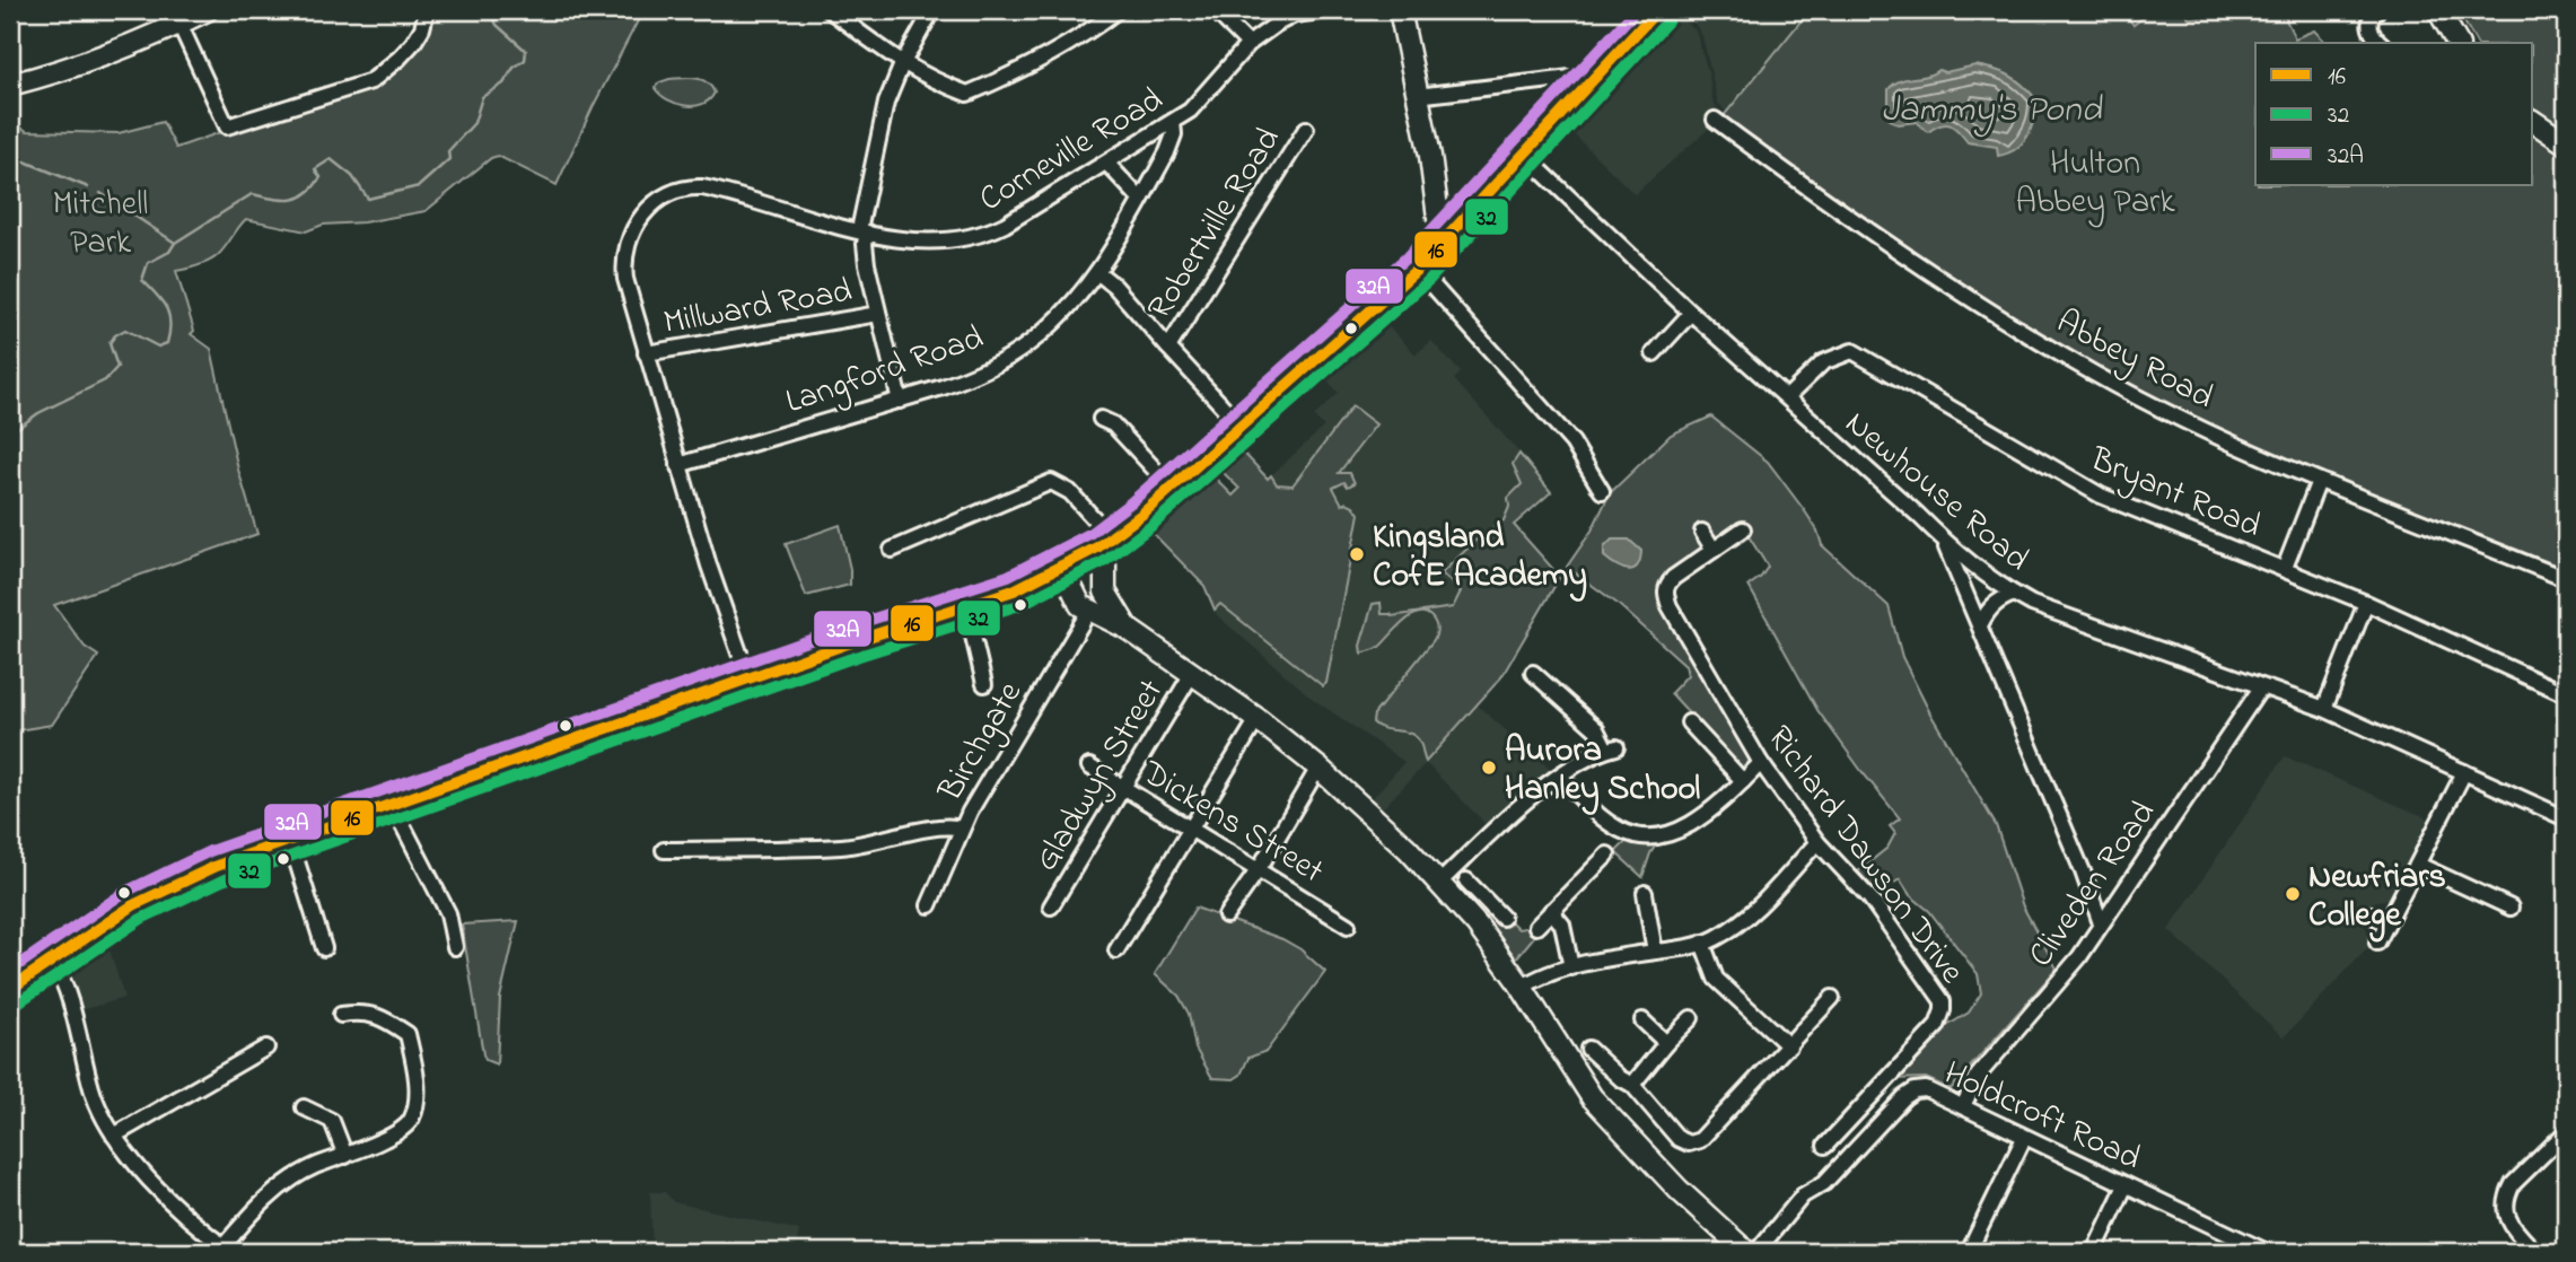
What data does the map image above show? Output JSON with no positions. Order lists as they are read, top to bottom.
{
  "streets": {
    "street": [
      "Corneville Road",
      "Robertville Road",
      "Millward Road",
      "Abbey Road",
      "Langford Road",
      "Newhouse Road",
      "Bryant Road",
      "Birchgate",
      "Gladwyn Street",
      "Dickens Street",
      "Richard Dawson Drive",
      "Cliveden Road",
      "Holdcroft Road"
    ]
  },
  "crossings": [
    ["Corneville Road", "Millward Road"],
    ["Corneville Road", "Langford Road"],
    ["Newhouse Road", "Bryant Road"],
    ["Newhouse Road", "Cliveden Road"],
    ["Gladwyn Street", "Dickens Street"],
    ["Cliveden Road", "Holdcroft Road"]
  ],
  "water": ["Jammy's Pond"],
  "parks": ["Hulton Abbey Park", "Mitchell Park"],
  "places": ["Kingsland CofE Academy", "Aurora Hanley School", "Newfriars College"],
  "lines": ["transit line 16", "transit line 32A", "transit line 32"],
  "legend": ["16", "32", "32A"]
}
